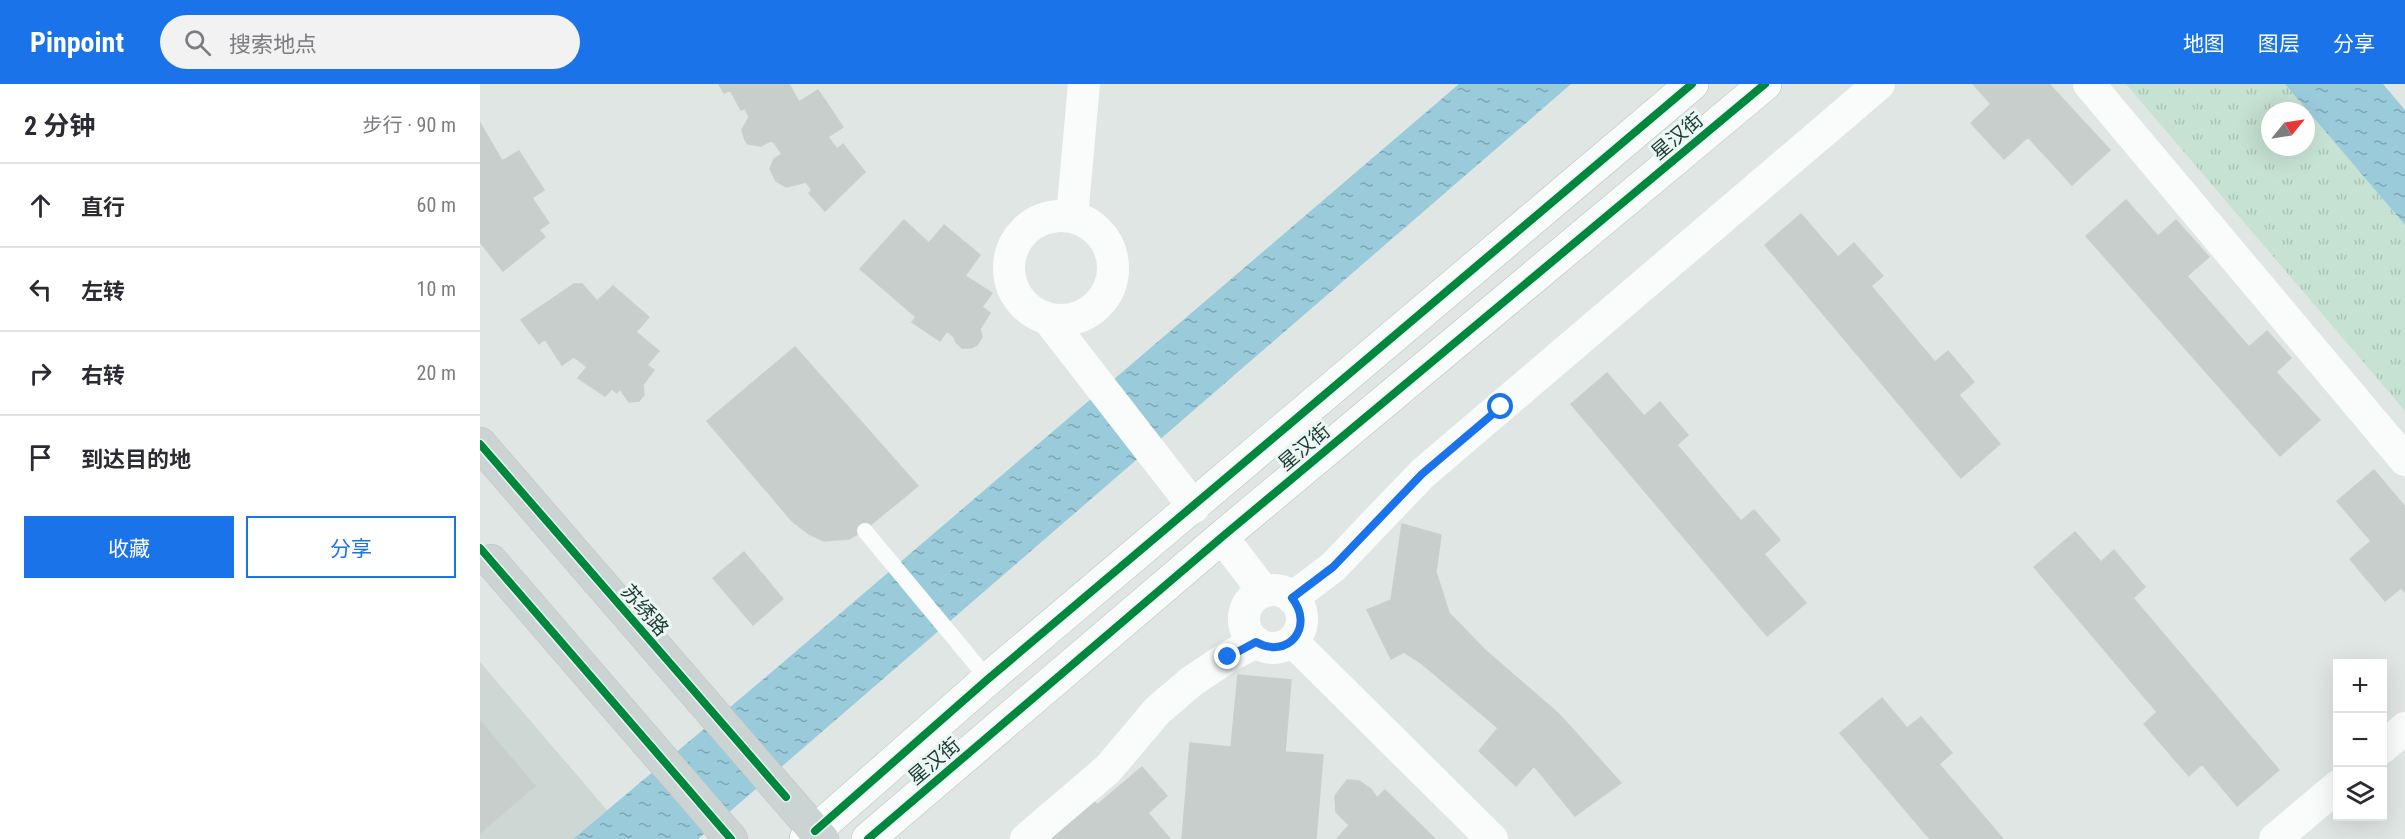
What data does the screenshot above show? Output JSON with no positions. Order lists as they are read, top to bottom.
{
  "streets": {
    "main road": ["星汉街", "苏绣路"]
  },
  "crossings": [
    ["星汉街", "苏绣路"]
  ],
  "north": "top right",
  "page": {
    "header": "Pinpoint",
    "search": "搜索地点",
    "nav": ["地图", "图层", "分享"],
    "heading": ["2 分钟", "步行 · 90 m"],
    "list": [
      ["直行", "60 m"],
      ["左转", "10 m"],
      ["右转", "20 m"],
      "到达目的地"
    ],
    "buttons": ["收藏", "分享"],
    "map_buttons": ["+", "−"]
  }
}
